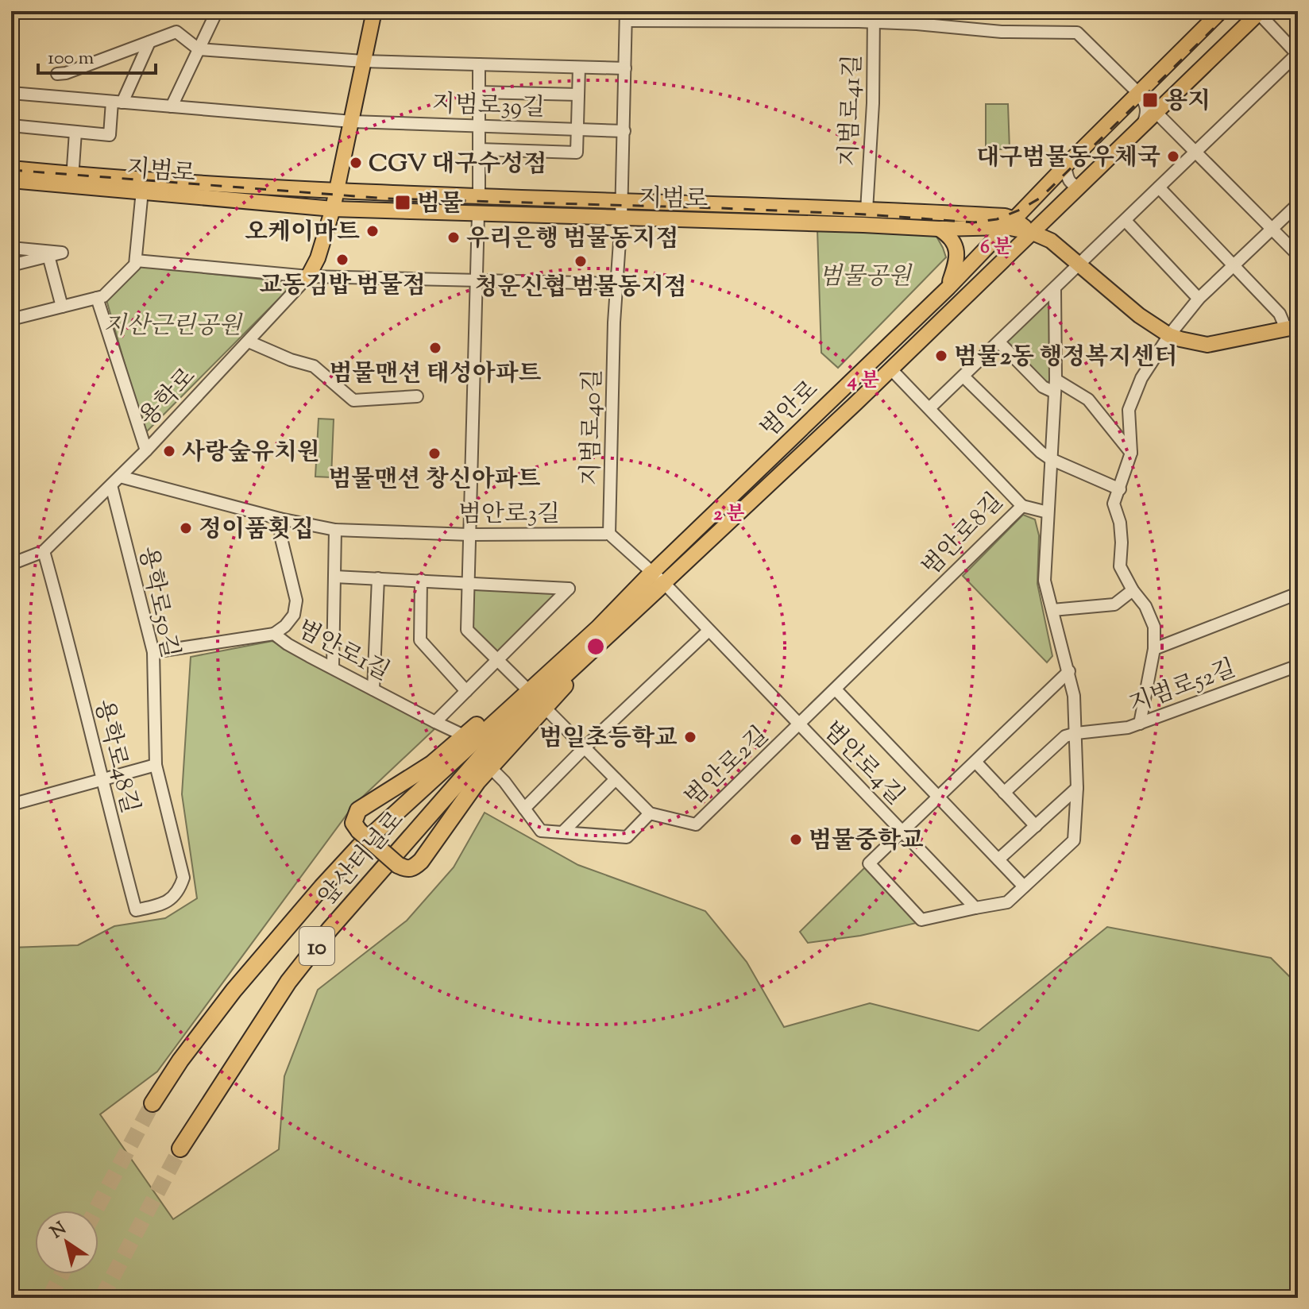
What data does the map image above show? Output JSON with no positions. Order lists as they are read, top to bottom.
{
  "streets": {
    "highway": ["범안로", "앞산터널로", "10"],
    "main road": ["지범로", "용학로"],
    "street": [
      "지범로39길",
      "지범로41길",
      "지범로40길",
      "범안로3길",
      "범안로8길",
      "용학로50길",
      "범안로1길",
      "지범로52길",
      "용학로48길",
      "범안로4길",
      "범안로2길"
    ]
  },
  "crossings": [
    ["지범로39길", "용학로"],
    ["지범로", "용학로"],
    ["지범로", "범안로"],
    ["용학로", "범안로3길"],
    ["용학로", "용학로50길"],
    ["용학로", "용학로48길"],
    ["범안로", "범안로8길"],
    ["범안로", "범안로1길"],
    ["범안로", "범안로4길"],
    ["범안로", "앞산터널로"],
    ["지범로40길", "범안로3길"],
    ["범안로8길", "범안로4길"],
    ["범안로8길", "범안로2길"],
    ["용학로50길", "범안로1길"],
    ["용학로50길", "용학로48길"],
    ["범안로1길", "앞산터널로"],
    ["범안로4길", "범안로2길"]
  ],
  "parks": ["범물공원", "지산근린공원"],
  "places": {
    "transit": ["용지", "범물"],
    "other": [
      "대구범물동우체국",
      "CGV 대구수성점",
      "오케이마트",
      "우리은행 범물동지점",
      "교동김밥 범물점",
      "청운신협 범물동지점",
      "범물맨션 태성아파트",
      "범물2동 행정복지센터",
      "사랑숲유치원",
      "범물맨션 창신아파트",
      "정이품횟집",
      "범일초등학교",
      "범물중학교"
    ]
  },
  "scale_bar": "100 m",
  "north": "top left",
  "rings": ["6 분", "4 분", "2 분"]
}
